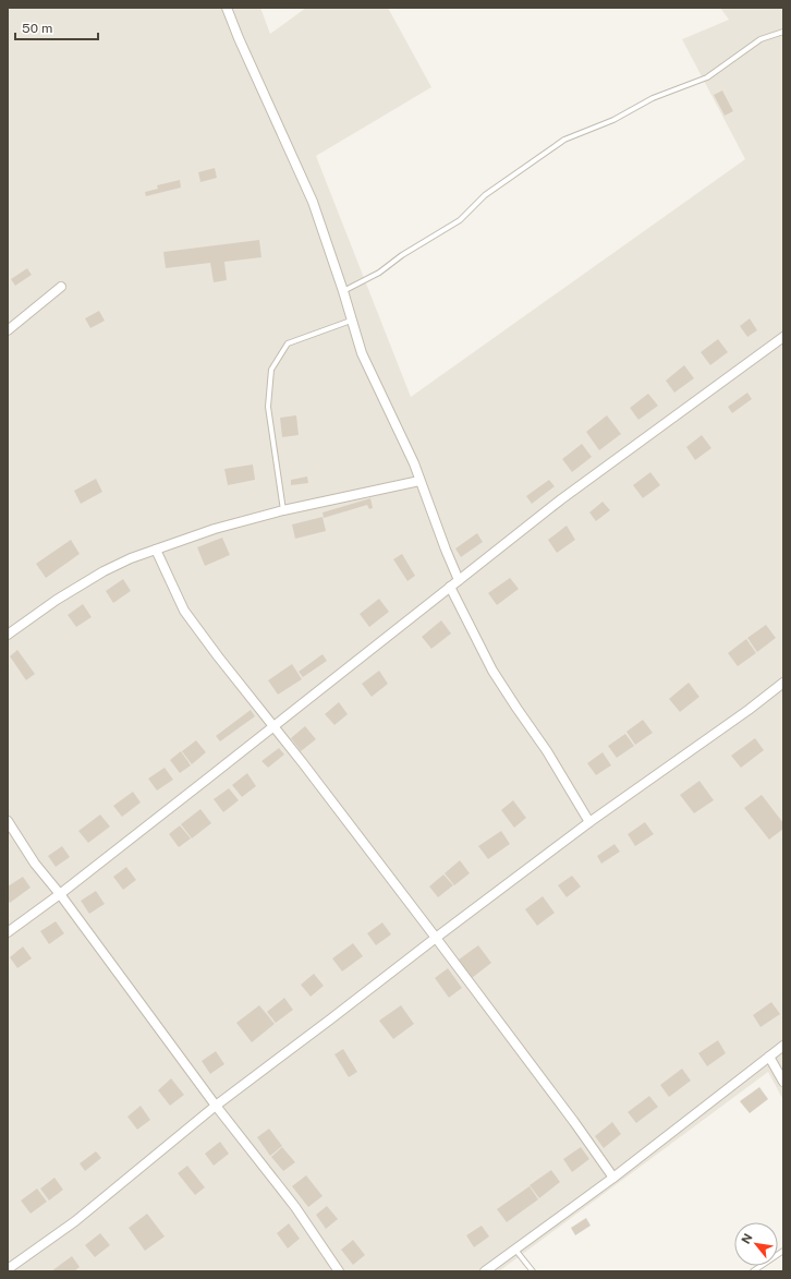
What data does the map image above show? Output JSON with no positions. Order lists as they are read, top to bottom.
{
  "scale_bar": "50 m",
  "north": "top left"
}
